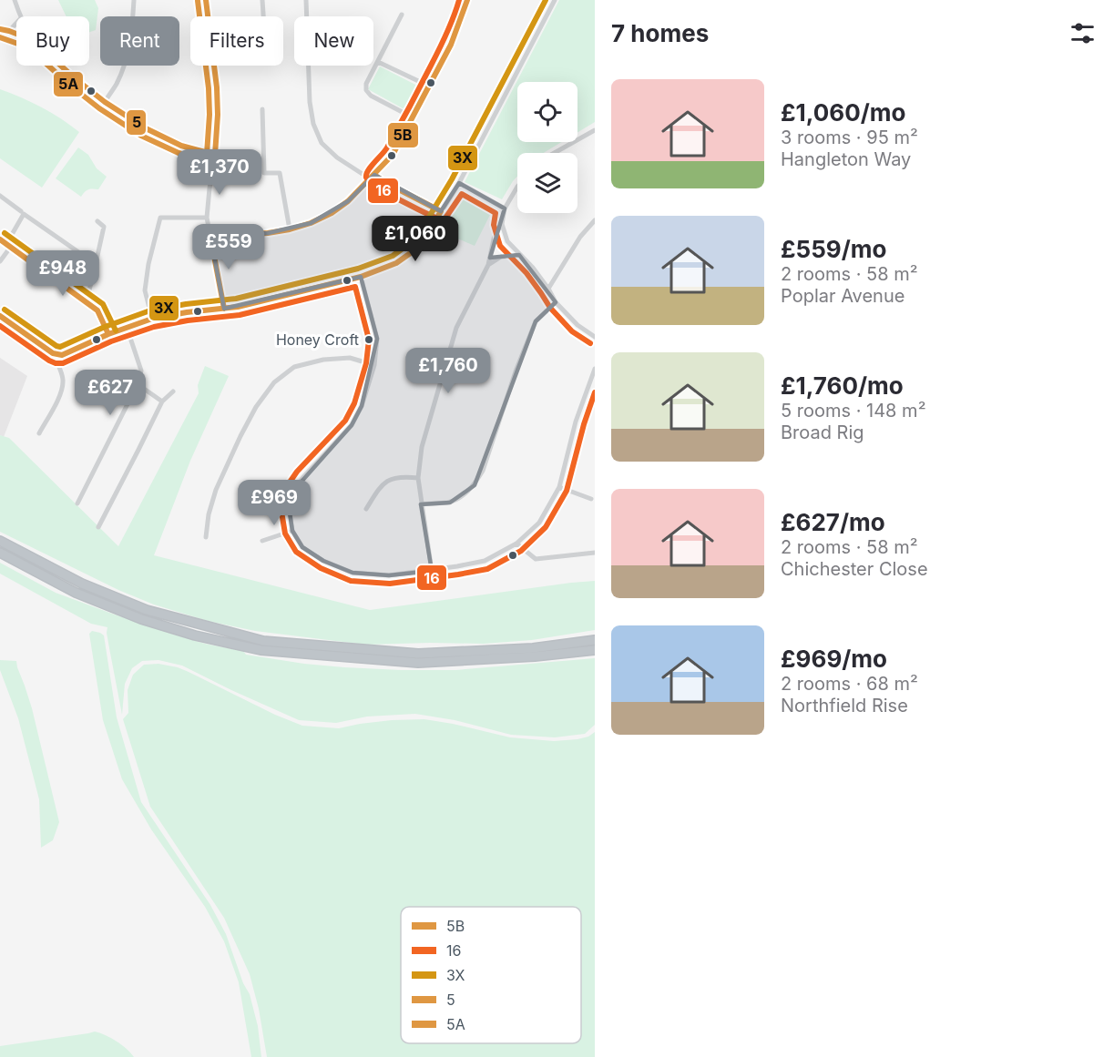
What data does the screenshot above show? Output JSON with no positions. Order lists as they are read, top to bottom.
{
  "places": ["Honey Croft"],
  "lines": [
    "transit line 5B",
    "transit line 16",
    "transit line 3X",
    "transit line 5",
    "transit line 5A"
  ],
  "legend": [
    "5B",
    "16",
    "3X",
    "5",
    "5A"
  ],
  "page": {
    "heading": "7 homes",
    "chip": [
      "Buy",
      "Rent",
      "Filters",
      "New"
    ],
    "list": [
      {
        "name": "£1,060/mo",
        "note": "3 rooms · 95 m² · Hangleton Way"
      },
      {
        "name": "£559/mo",
        "note": "2 rooms · 58 m² · Poplar Avenue"
      },
      {
        "name": "£1,760/mo",
        "note": "5 rooms · 148 m² · Broad Rig"
      },
      {
        "name": "£627/mo",
        "note": "2 rooms · 58 m² · Chichester Close"
      },
      {
        "name": "£969/mo",
        "note": "2 rooms · 68 m² · Northfield Rise"
      }
    ],
    "price": [
      "£1,370",
      "£1,060",
      "£559",
      "£948",
      "£1,760",
      "£627",
      "£969"
    ]
  }
}
